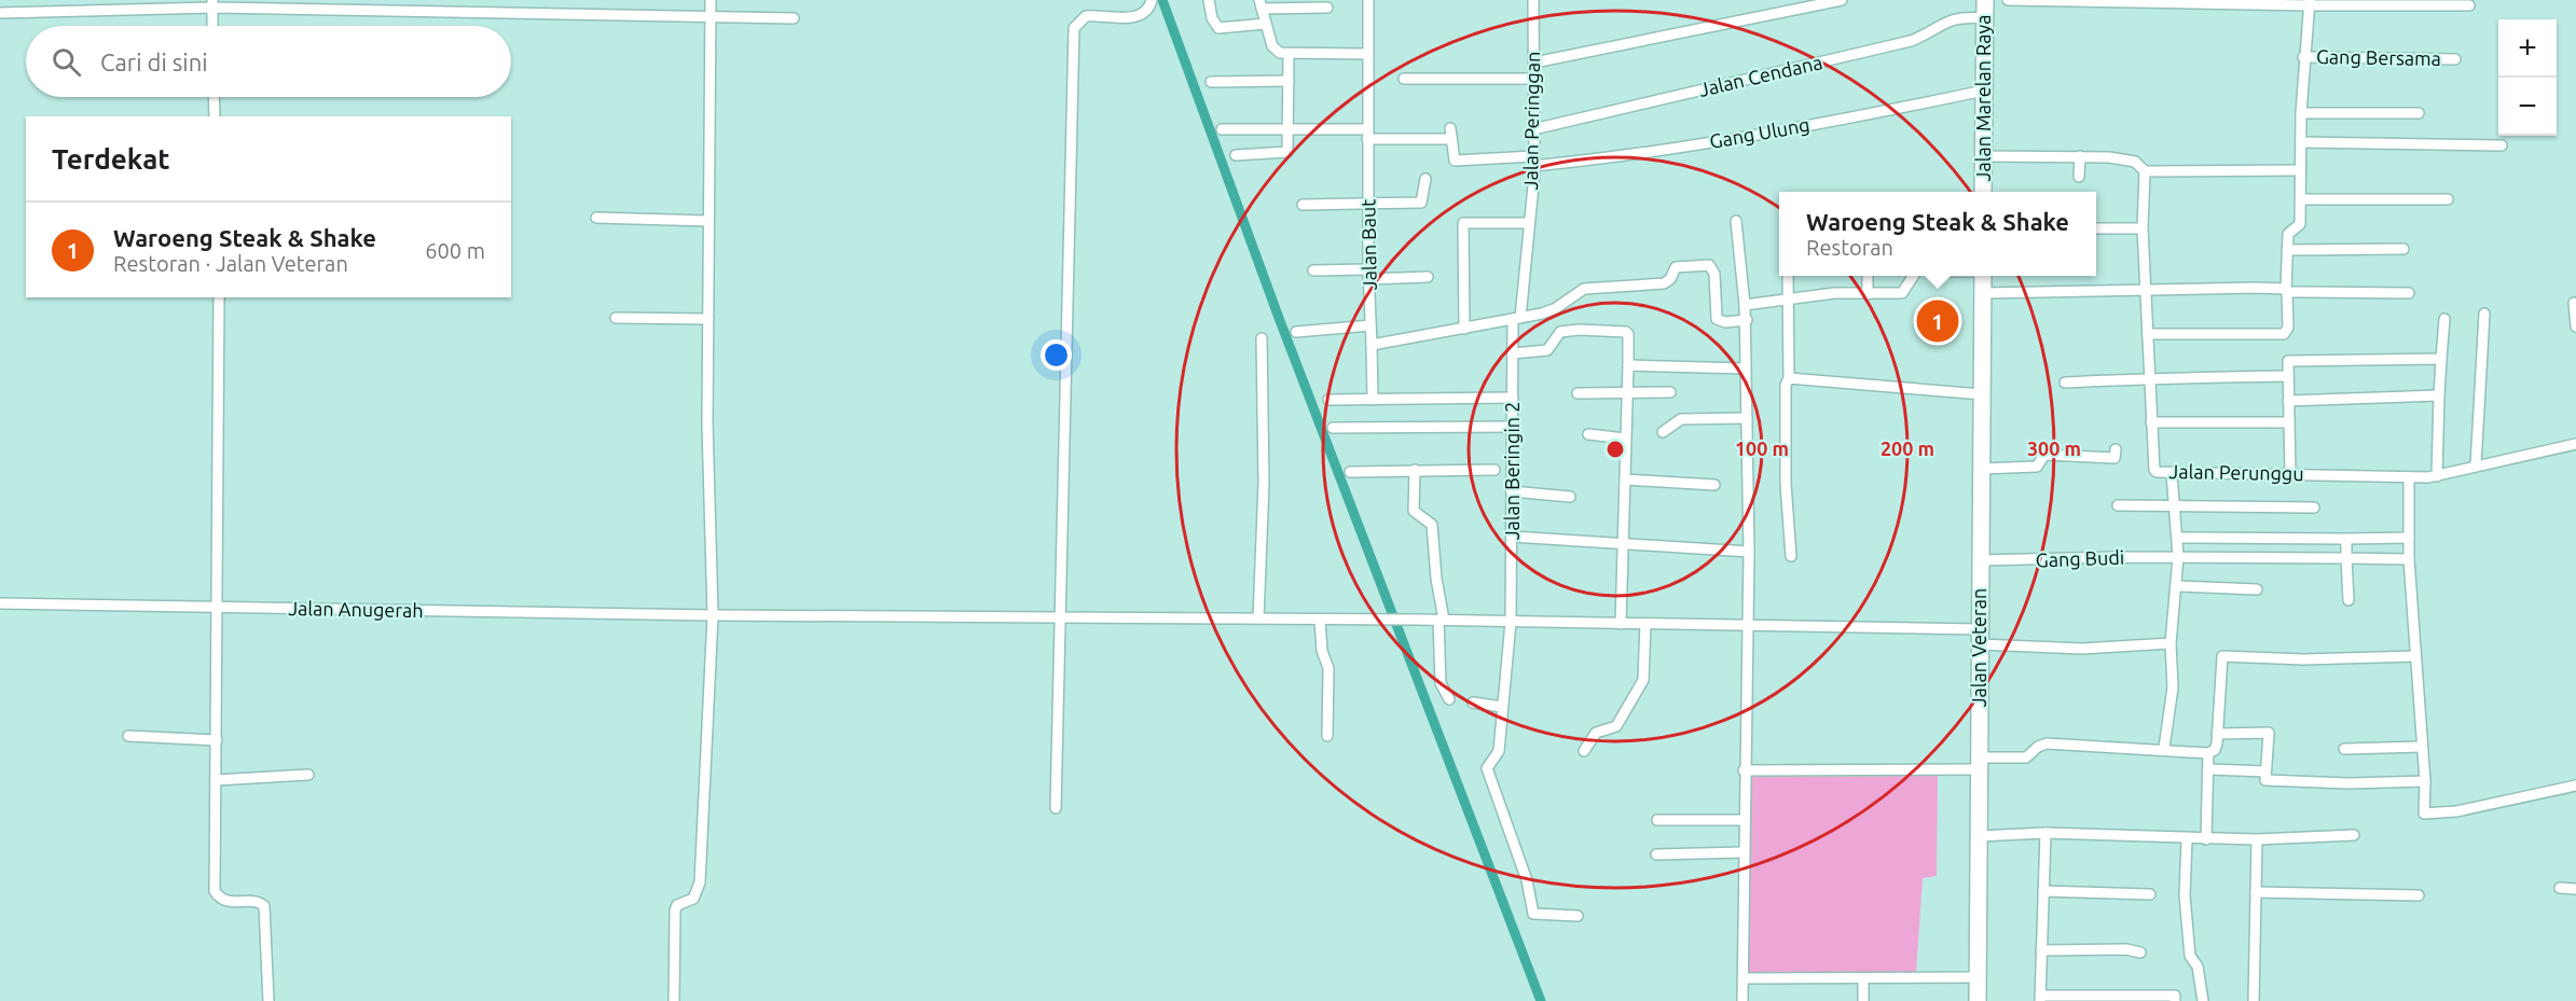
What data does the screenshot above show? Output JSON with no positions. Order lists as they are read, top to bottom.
{
  "streets": {
    "main road": ["Jalan Marelan Raya", "Jalan Veteran"],
    "street": [
      "Gang Bersama",
      "Jalan Cendana",
      "Jalan Peringgan",
      "Gang Ulung",
      "Jalan Baut",
      "Jalan Beringin 2",
      "Jalan Perunggu",
      "Gang Budi",
      "Jalan Anugerah"
    ]
  },
  "crossings": [
    ["Jalan Cendana", "Jalan Marelan Raya"],
    ["Jalan Cendana", "Jalan Peringgan"],
    ["Jalan Marelan Raya", "Gang Ulung"],
    ["Jalan Peringgan", "Gang Ulung"],
    ["Jalan Peringgan", "Jalan Beringin 2"],
    ["Gang Ulung", "Jalan Baut"],
    ["Jalan Beringin 2", "Jalan Anugerah"],
    ["Gang Budi", "Jalan Veteran"],
    ["Jalan Anugerah", "Jalan Veteran"]
  ],
  "page": {
    "map_buttons": ["+", "−"],
    "search": "Cari di sini",
    "heading": "Terdekat",
    "popup": ["Waroeng Steak & Shake", "Restoran"],
    "list": [
      {
        "mark": "1",
        "name": "Waroeng Steak & Shake",
        "note": "Restoran · Jalan Veteran",
        "value": "600 m"
      }
    ],
    "pins": "1"
  },
  "rings": ["100 m", "200 m", "300 m"]
}
